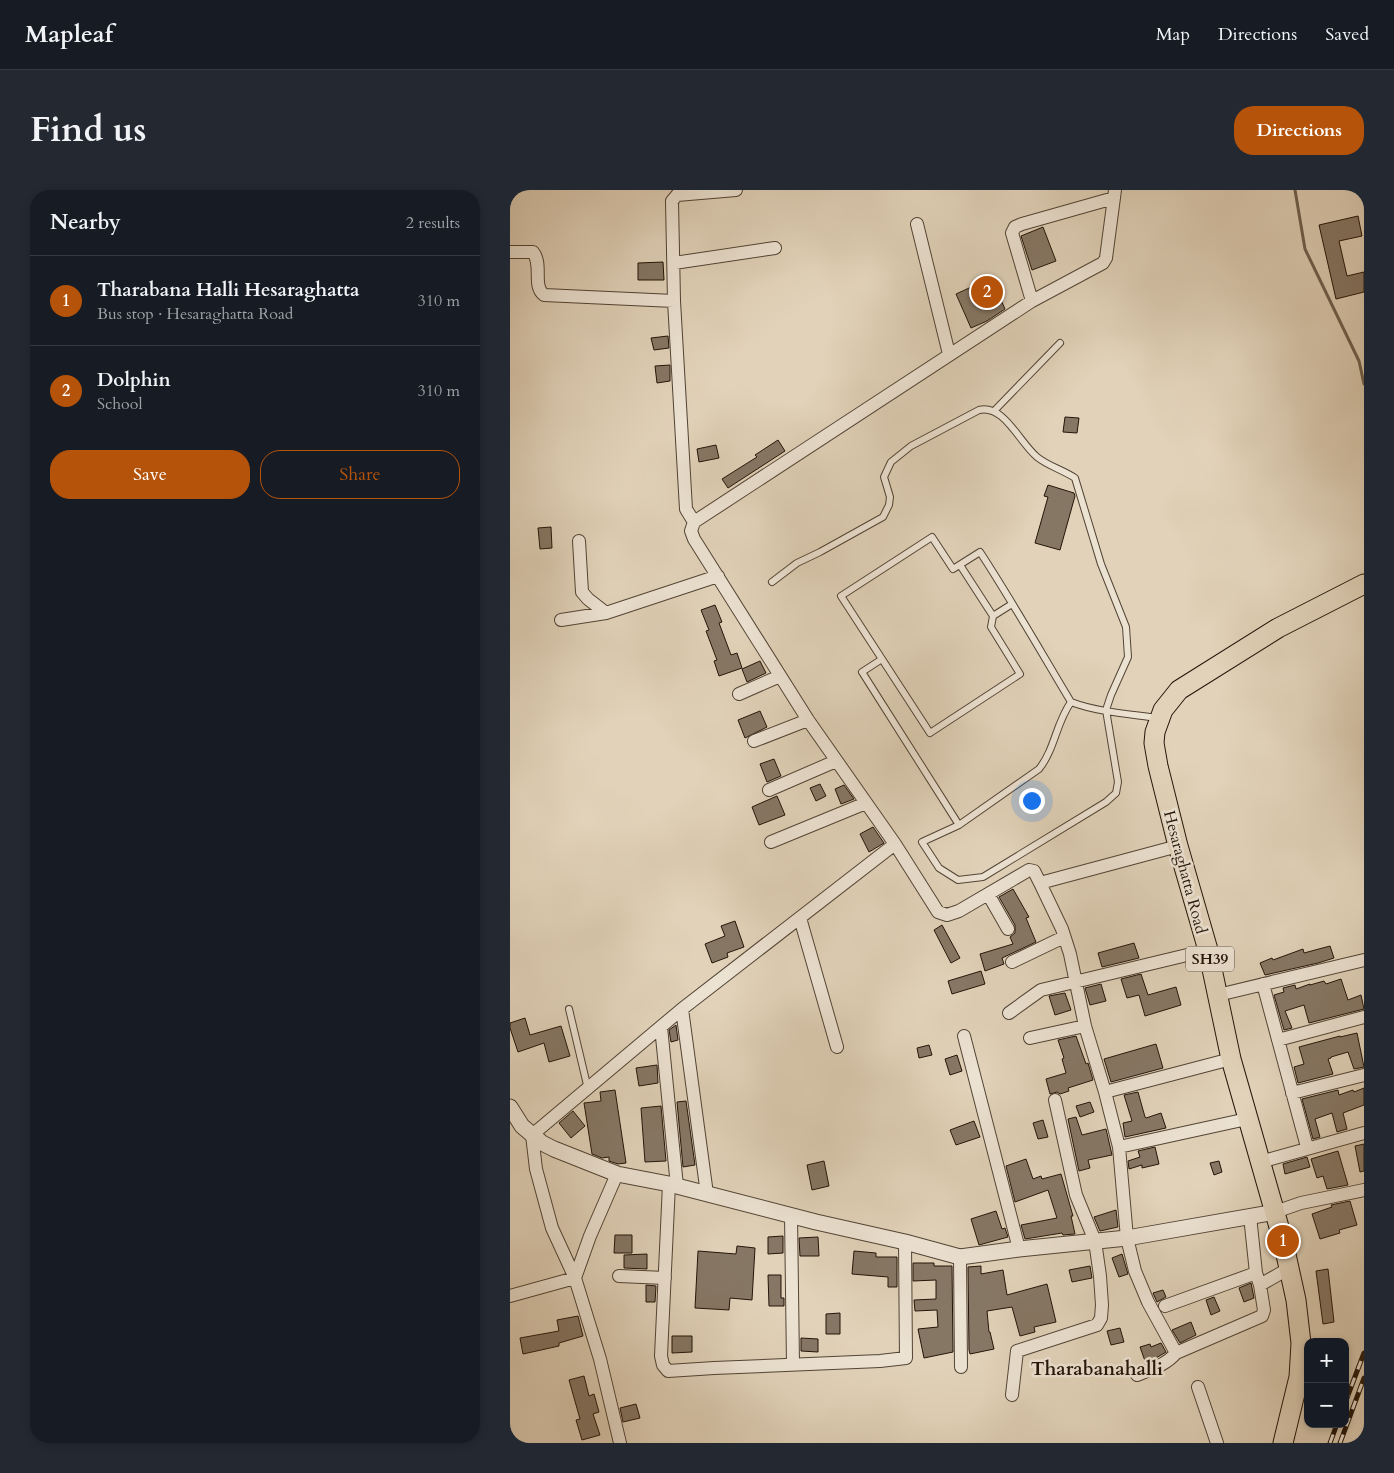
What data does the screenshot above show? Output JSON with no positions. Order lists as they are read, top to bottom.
{
  "streets": {
    "main road": ["Hesaraghatta Road", "SH39"]
  },
  "districts": ["Tharabanahalli"],
  "page": {
    "header": "Mapleaf",
    "nav": ["Map", "Directions", "Saved"],
    "title": "Find us",
    "buttons": [
      "Directions",
      ["Save", "Share"]
    ],
    "heading": ["Nearby", "2 results"],
    "list": [
      {
        "mark": "1",
        "name": "Tharabana Halli Hesaraghatta",
        "note": "Bus stop · Hesaraghatta Road",
        "value": "310 m"
      },
      {
        "mark": "2",
        "name": "Dolphin",
        "note": "School",
        "value": "310 m"
      }
    ],
    "pins": ["2", "1"],
    "map_buttons": ["+", "−"]
  }
}
